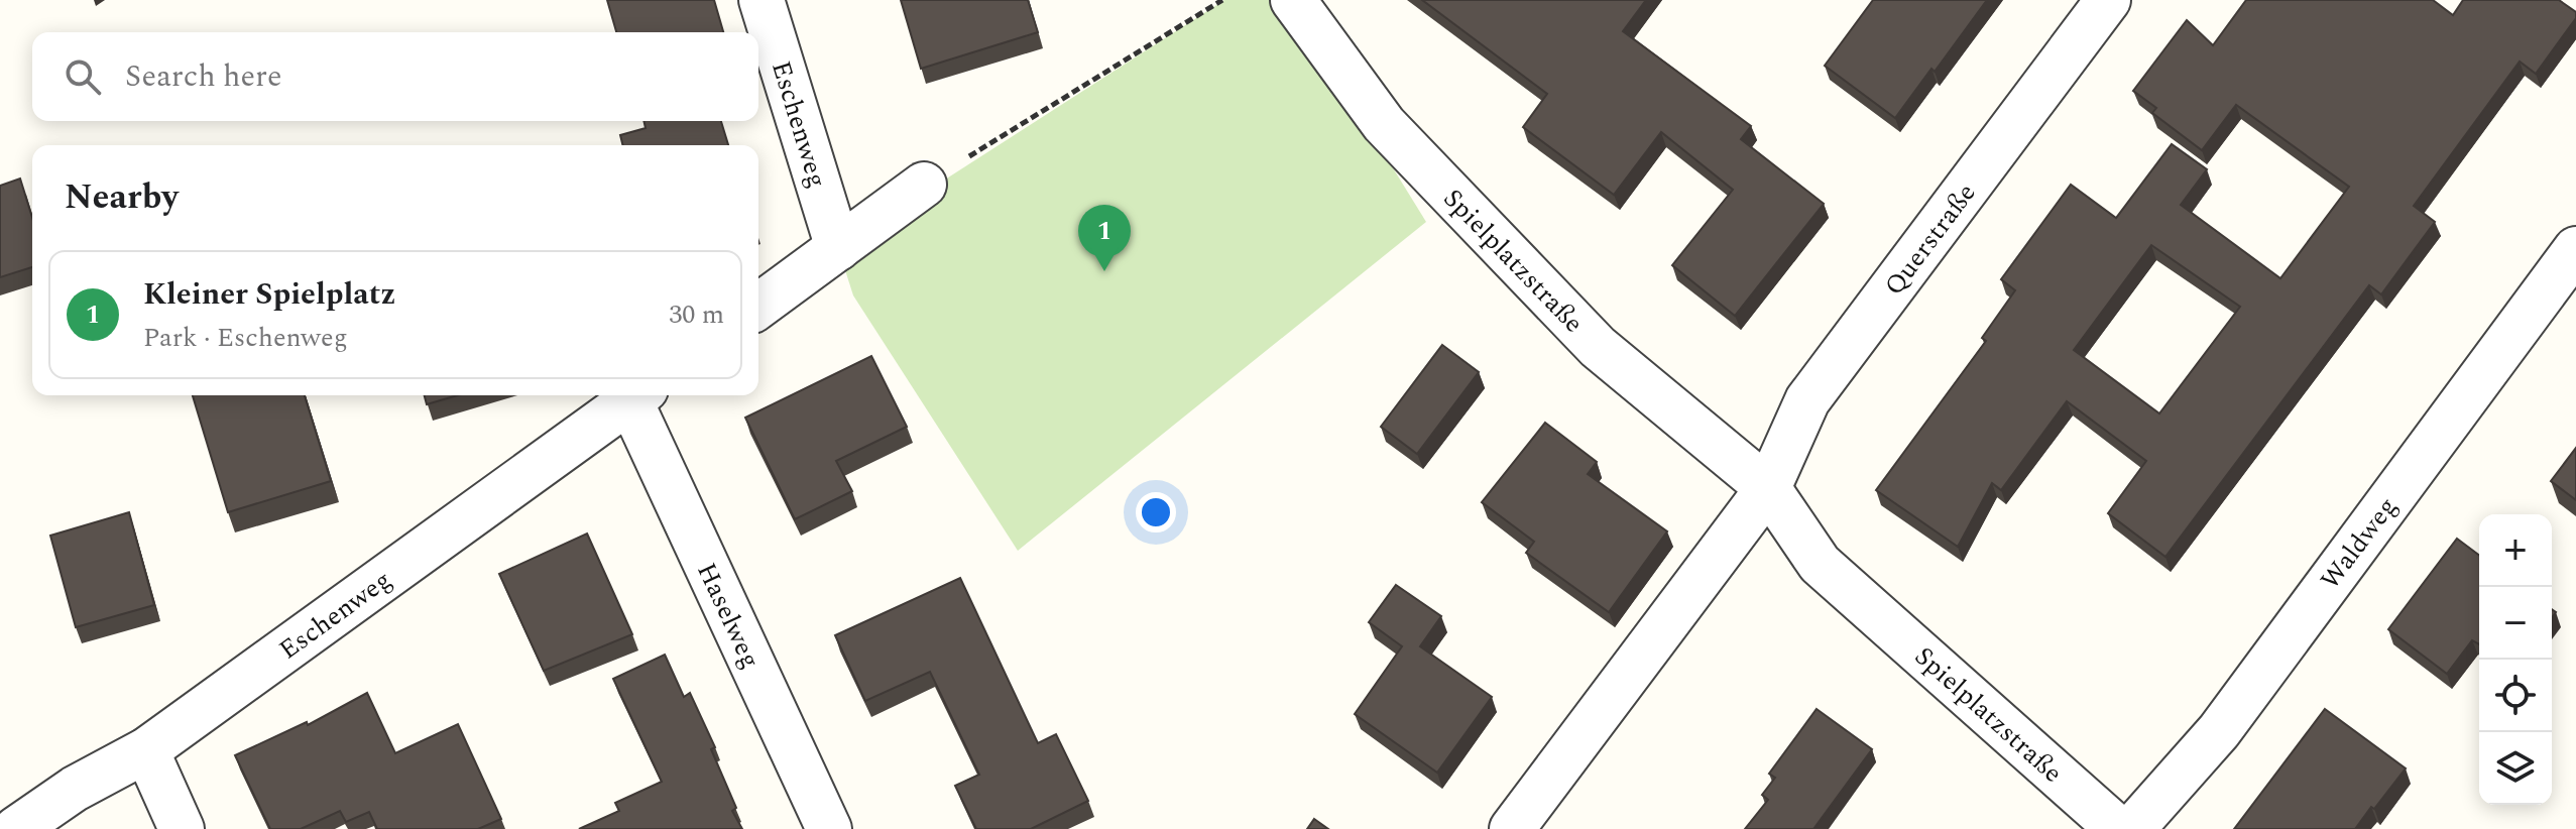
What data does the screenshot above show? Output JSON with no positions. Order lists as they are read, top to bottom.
{
  "streets": {
    "street": [
      "Eschenweg",
      "Querstraße",
      "Spielplatzstraße",
      "Waldweg",
      "Haselweg"
    ]
  },
  "crossings": [
    ["Eschenweg", "Haselweg"],
    ["Querstraße", "Spielplatzstraße"]
  ],
  "page": {
    "search": "Search here",
    "heading": "Nearby",
    "pins": "1",
    "list": [
      {
        "mark": "1",
        "name": "Kleiner Spielplatz",
        "note": "Park · Eschenweg",
        "value": "30 m"
      }
    ],
    "map_buttons": ["+", "−"]
  }
}
